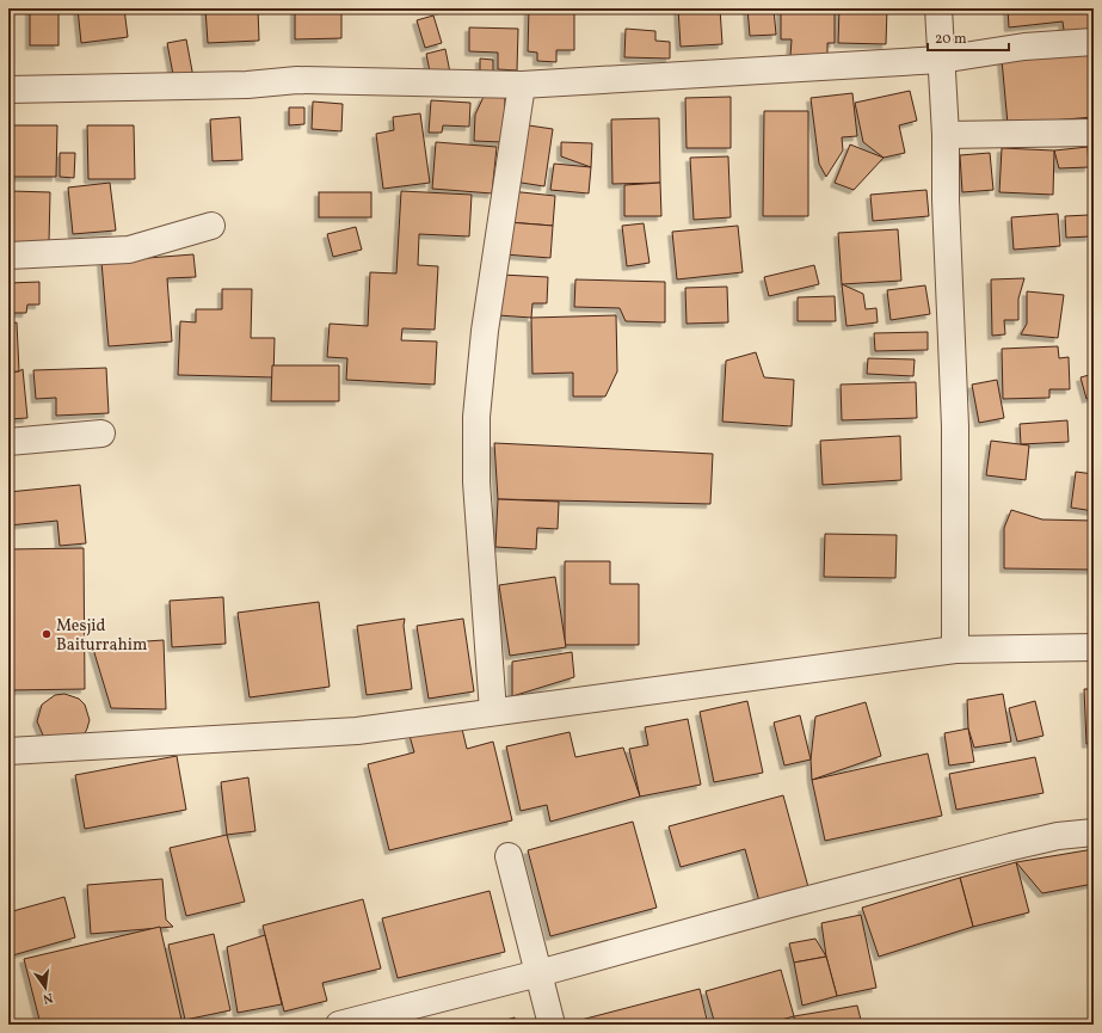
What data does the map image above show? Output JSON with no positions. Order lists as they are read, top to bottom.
{
  "places": ["Mesjid Baiturrahim"],
  "scale_bar": "20 m",
  "north": "bottom"
}
